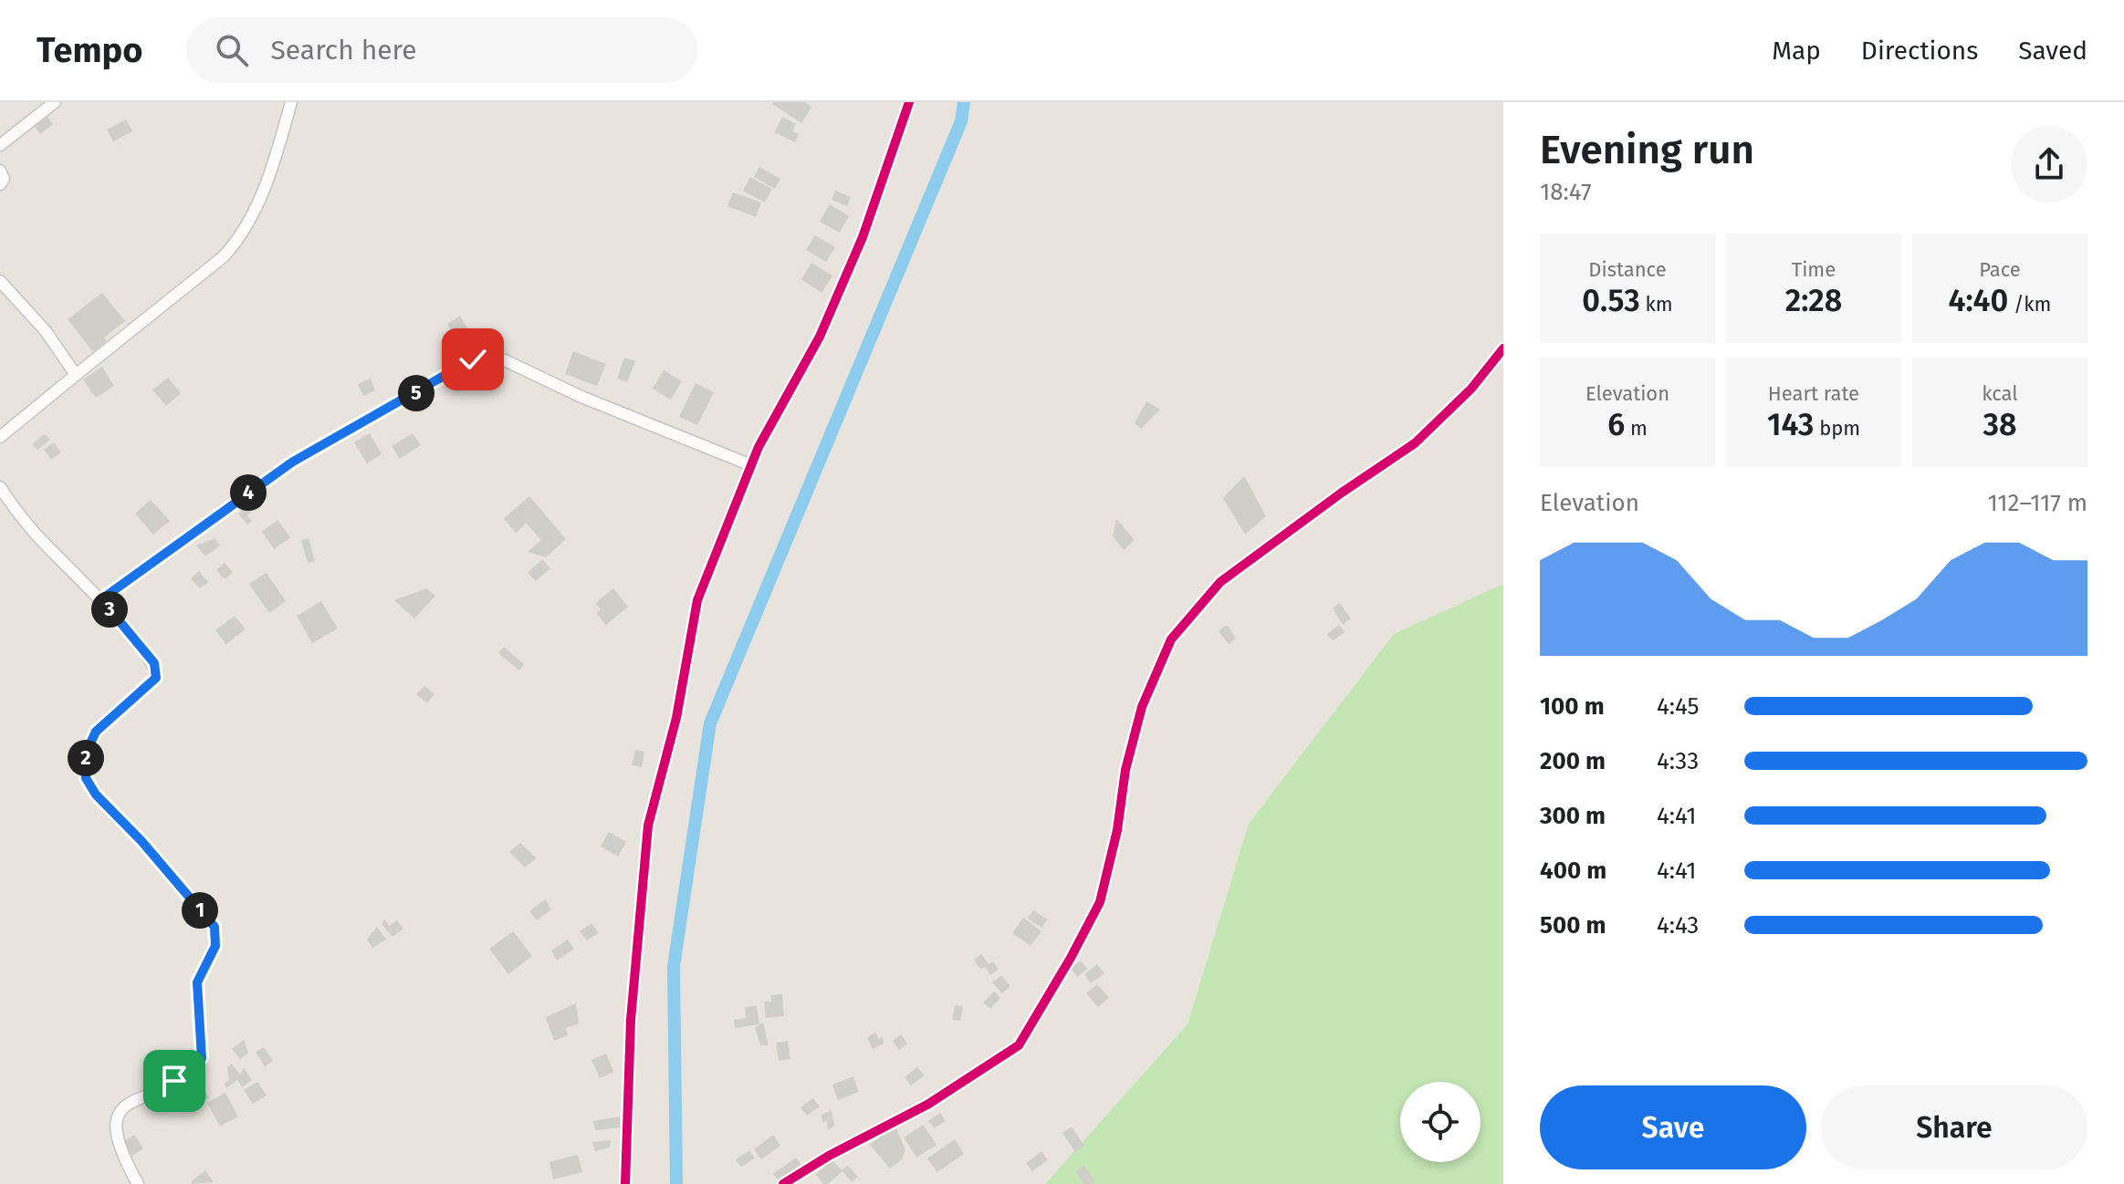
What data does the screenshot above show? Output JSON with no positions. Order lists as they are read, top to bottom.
{
  "page": {
    "header": "Tempo",
    "search": "Search here",
    "nav": ["Map", "Directions", "Saved"],
    "heading": ["Evening run", "18:47"],
    "stats": [
      ["Distance", "0.53 km"],
      ["Time", "2:28"],
      ["Pace", "4:40 /km"],
      ["Elevation", "6 m"],
      ["Heart rate", "143 bpm"],
      ["kcal", "38"]
    ],
    "pins": [
      "5",
      "4",
      "3",
      "2",
      "1"
    ],
    "chart": ["Elevation", "112–117 m"],
    "list": [
      {
        "name": "100 m",
        "note": "4:45"
      },
      {
        "name": "200 m",
        "note": "4:33"
      },
      {
        "name": "300 m",
        "note": "4:41"
      },
      {
        "name": "400 m",
        "note": "4:41"
      },
      {
        "name": "500 m",
        "note": "4:43"
      }
    ],
    "buttons": ["Save", "Share"]
  }
}
